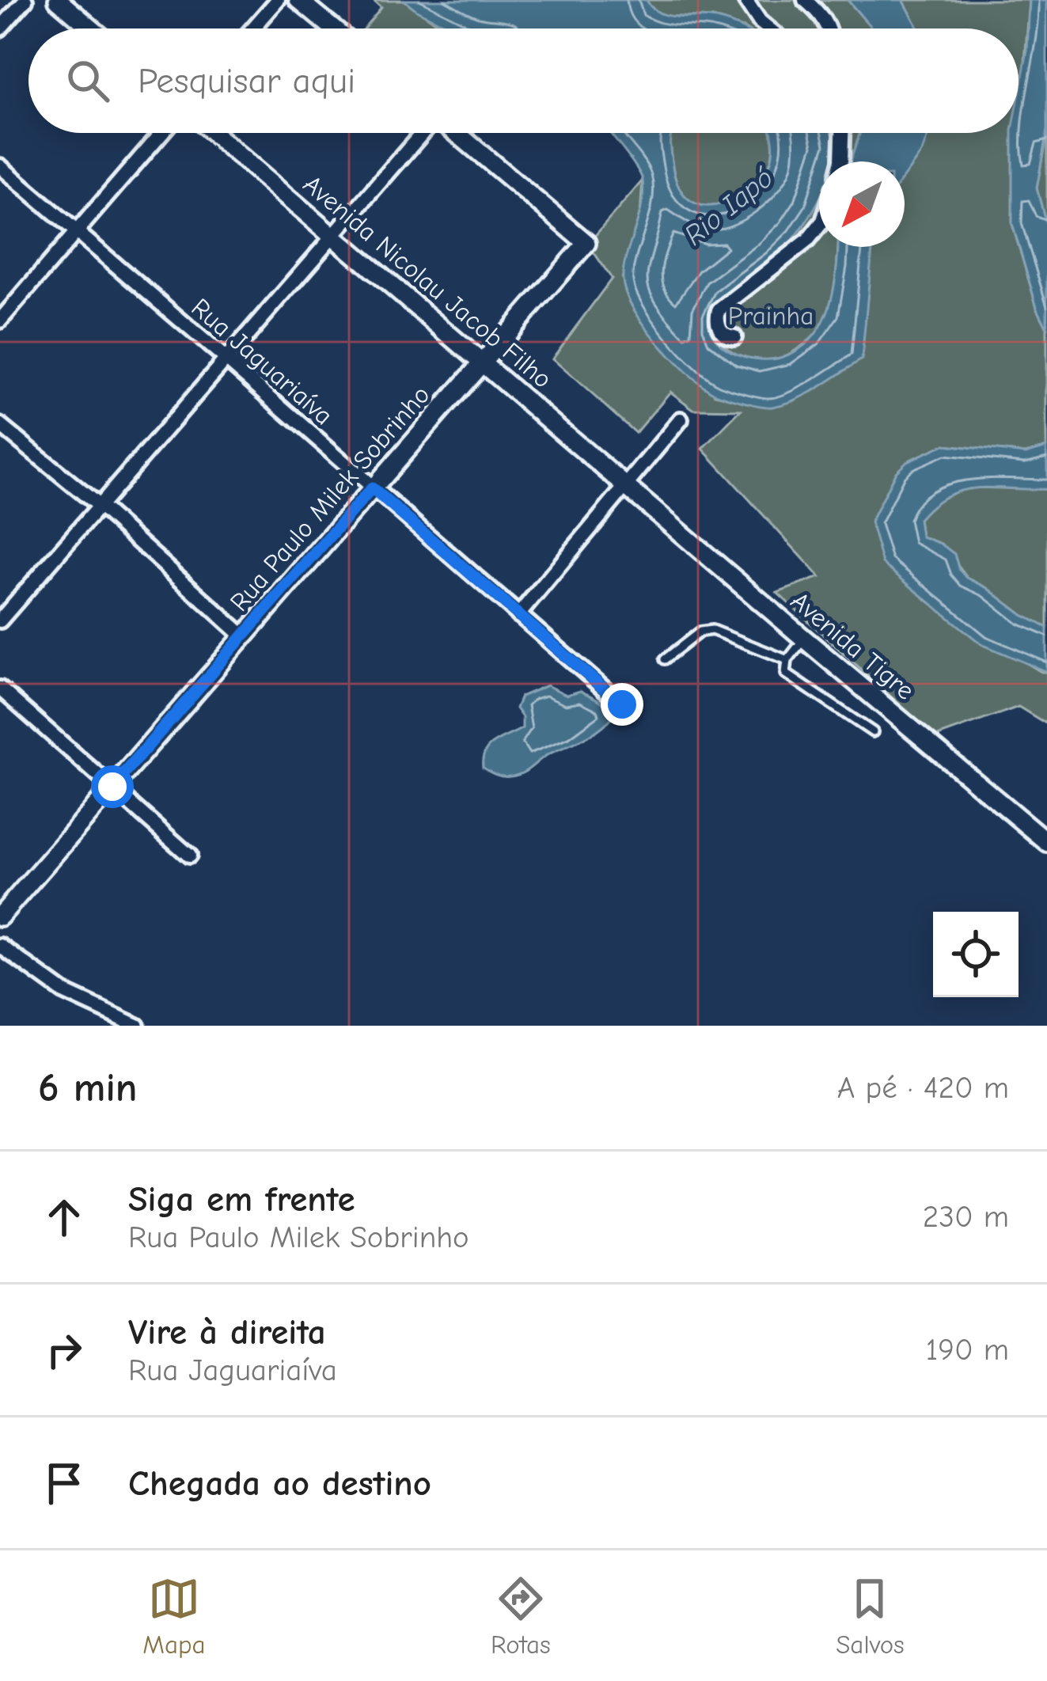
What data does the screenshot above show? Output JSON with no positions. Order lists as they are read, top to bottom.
{
  "streets": {
    "street": [
      "Avenida Nicolau Jacob Filho",
      "Rua Jaguariaíva",
      "Rua Paulo Milek Sobrinho",
      "Avenida Tigre"
    ]
  },
  "crossings": [
    ["Avenida Nicolau Jacob Filho", "Rua Paulo Milek Sobrinho"],
    ["Avenida Nicolau Jacob Filho", "Avenida Tigre"],
    ["Rua Jaguariaíva", "Rua Paulo Milek Sobrinho"]
  ],
  "water": ["Rio Iapó"],
  "parks": ["Prainha"],
  "north": "bottom left",
  "page": {
    "search": "Pesquisar aqui",
    "heading": ["6 min", "A pé · 420 m"],
    "list": [
      ["Siga em frente", "Rua Paulo Milek Sobrinho", "230 m"],
      ["Vire à direita", "Rua Jaguariaíva", "190 m"],
      "Chegada ao destino"
    ],
    "nav": ["Mapa", "Rotas", "Salvos"]
  }
}
